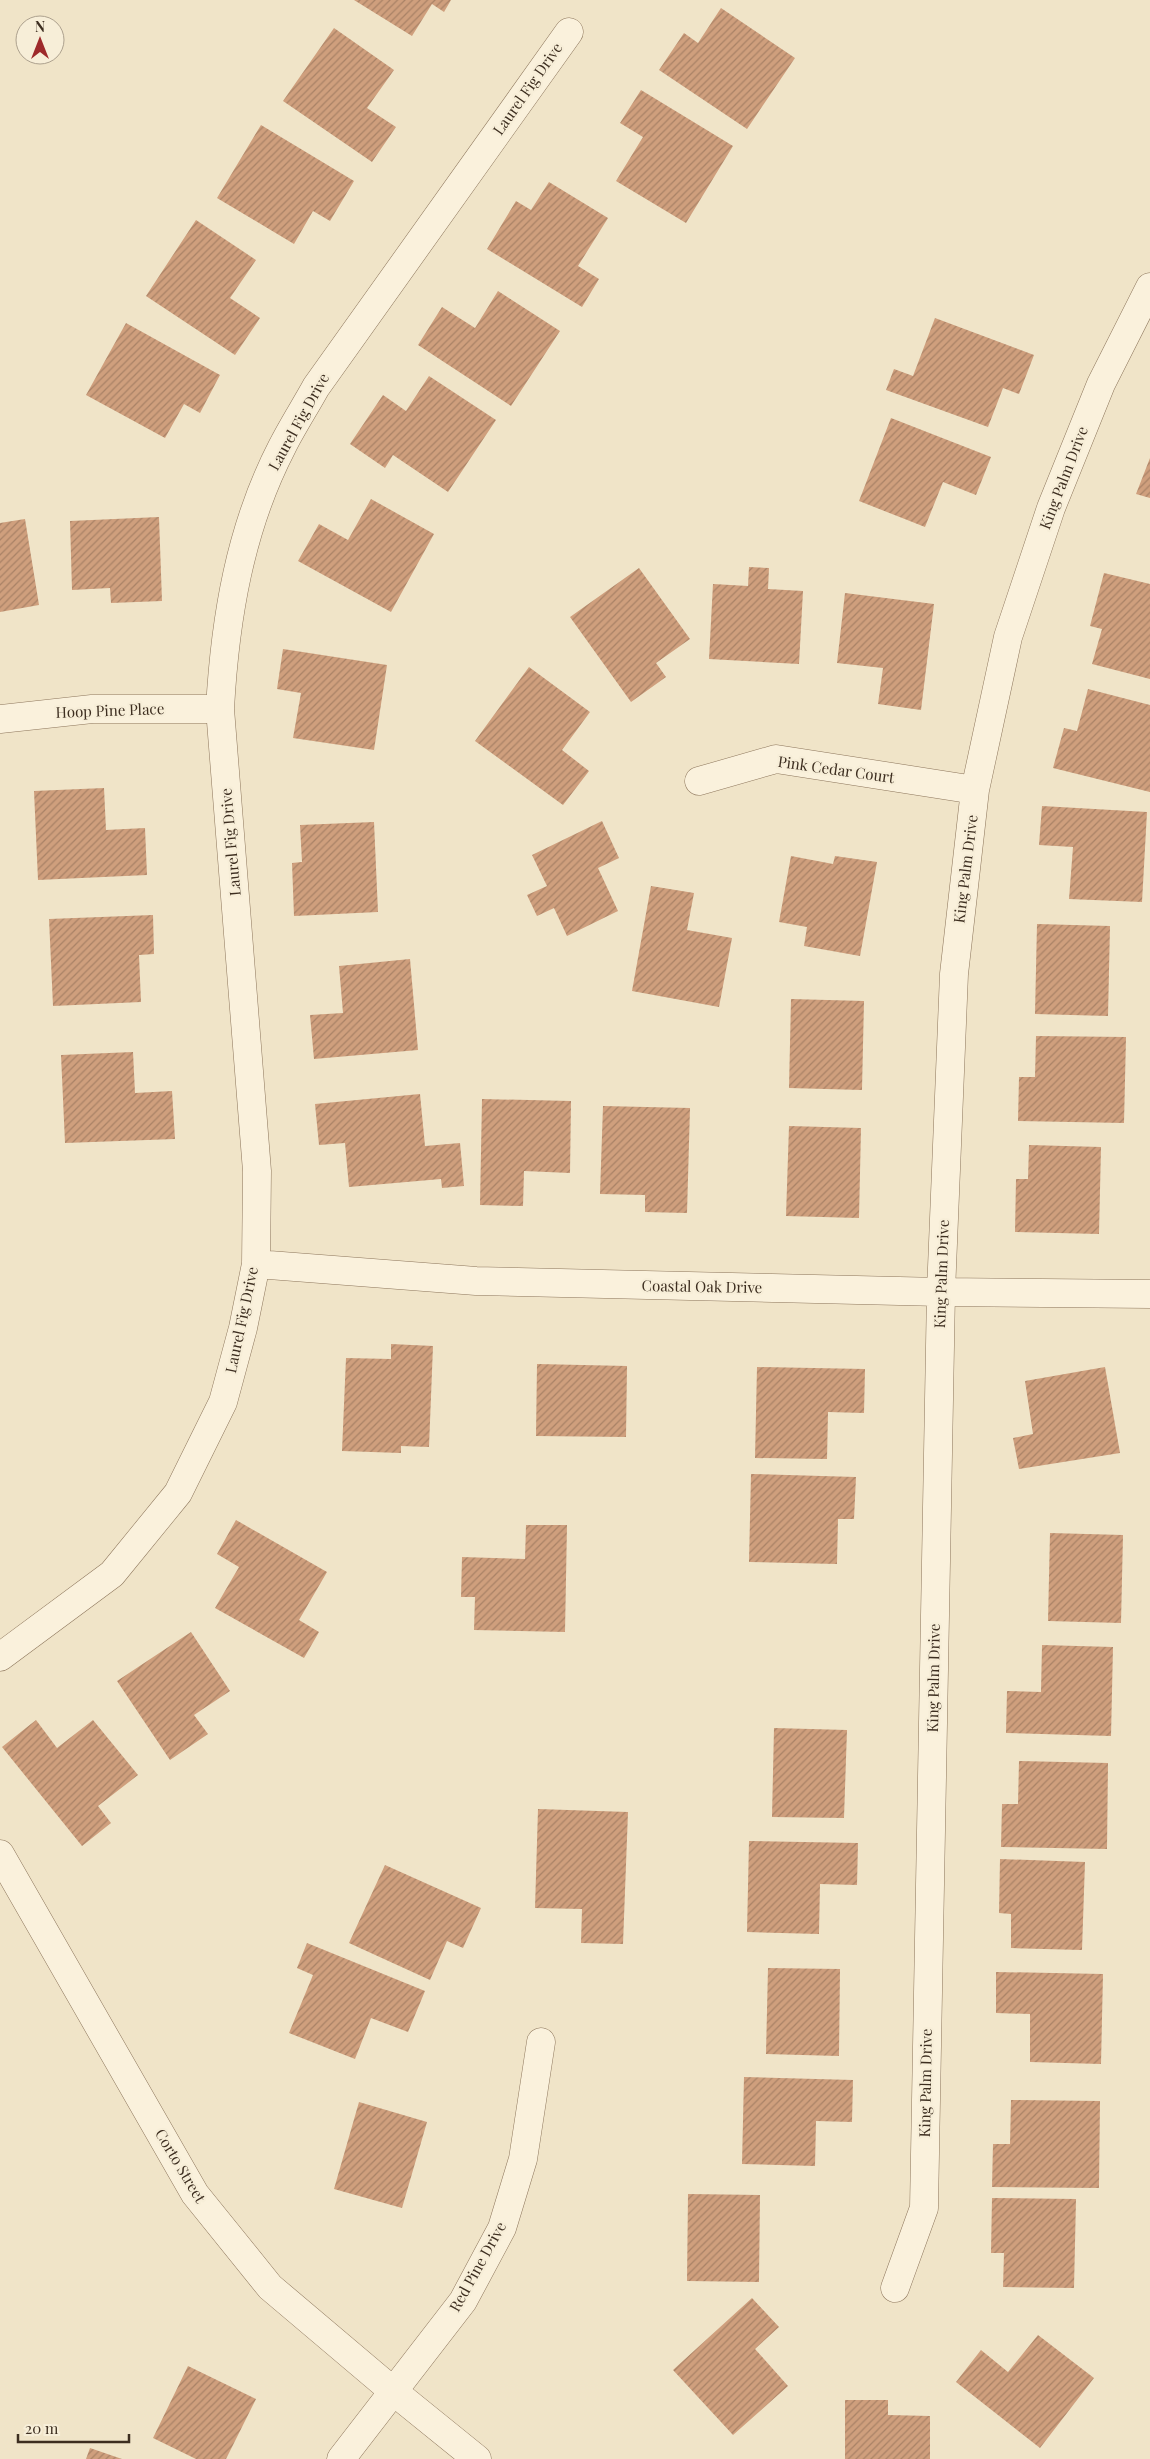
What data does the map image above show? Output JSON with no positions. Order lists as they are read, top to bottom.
{
  "streets": {
    "street": [
      "Laurel Fig Drive",
      "King Palm Drive",
      "Hoop Pine Place",
      "Pink Cedar Court",
      "Coastal Oak Drive",
      "Corto Street",
      "Red Pine Drive"
    ]
  },
  "crossings": [
    ["Laurel Fig Drive", "Hoop Pine Place"],
    ["Laurel Fig Drive", "Coastal Oak Drive"],
    ["King Palm Drive", "Pink Cedar Court"],
    ["King Palm Drive", "Coastal Oak Drive"],
    ["Corto Street", "Red Pine Drive"]
  ],
  "scale_bar": "20 m",
  "north": "top"
}
